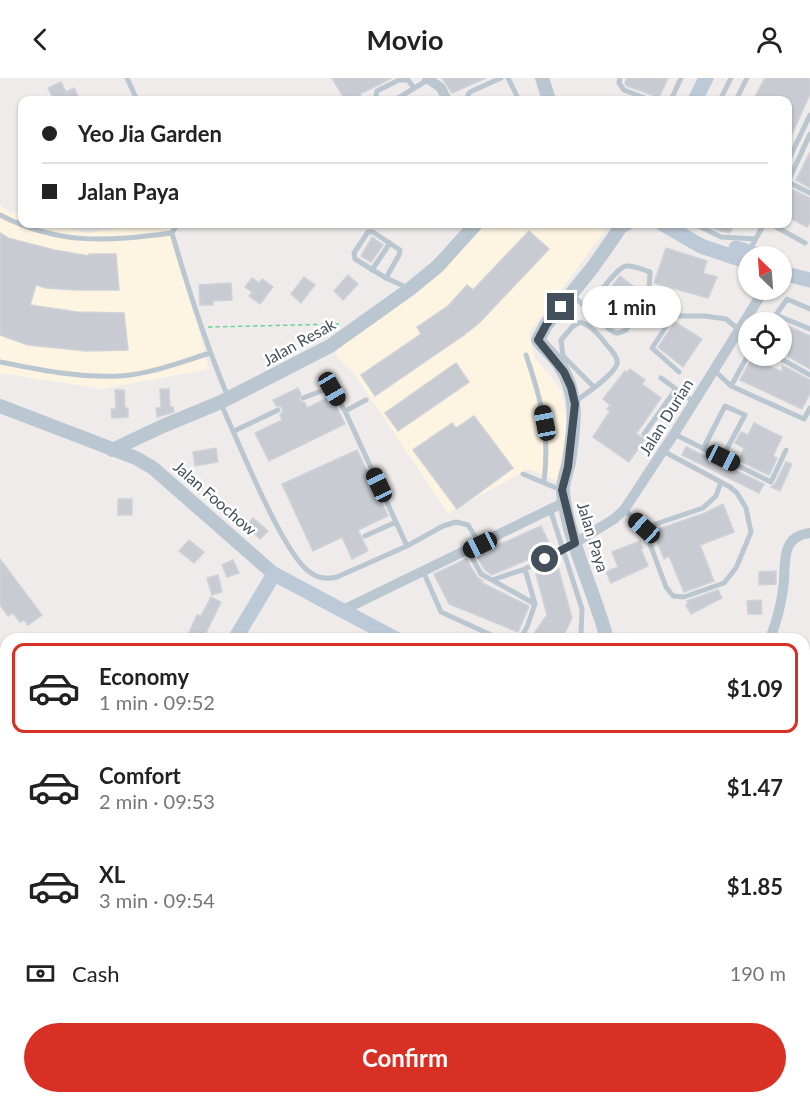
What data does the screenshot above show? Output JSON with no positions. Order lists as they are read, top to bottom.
{
  "streets": {
    "main road": ["Jalan Foochow"],
    "street": ["Jalan Resak", "Jalan Durian", "Jalan Paya"]
  },
  "crossings": [
    ["Jalan Resak", "Jalan Foochow"],
    ["Jalan Durian", "Jalan Paya"]
  ],
  "north": "top left",
  "page": {
    "header": "Movio",
    "banner": ["Yeo Jia Garden", "Jalan Paya"],
    "bubble": "1 min",
    "list": [
      {
        "name": "Economy",
        "note": "1 min · 09:52",
        "value": "$1.09"
      },
      {
        "name": "Comfort",
        "note": "2 min · 09:53",
        "value": "$1.47"
      },
      {
        "name": "XL",
        "note": "3 min · 09:54",
        "value": "$1.85"
      }
    ],
    "pay": ["Cash", "190 m"],
    "buttons": "Confirm"
  }
}
